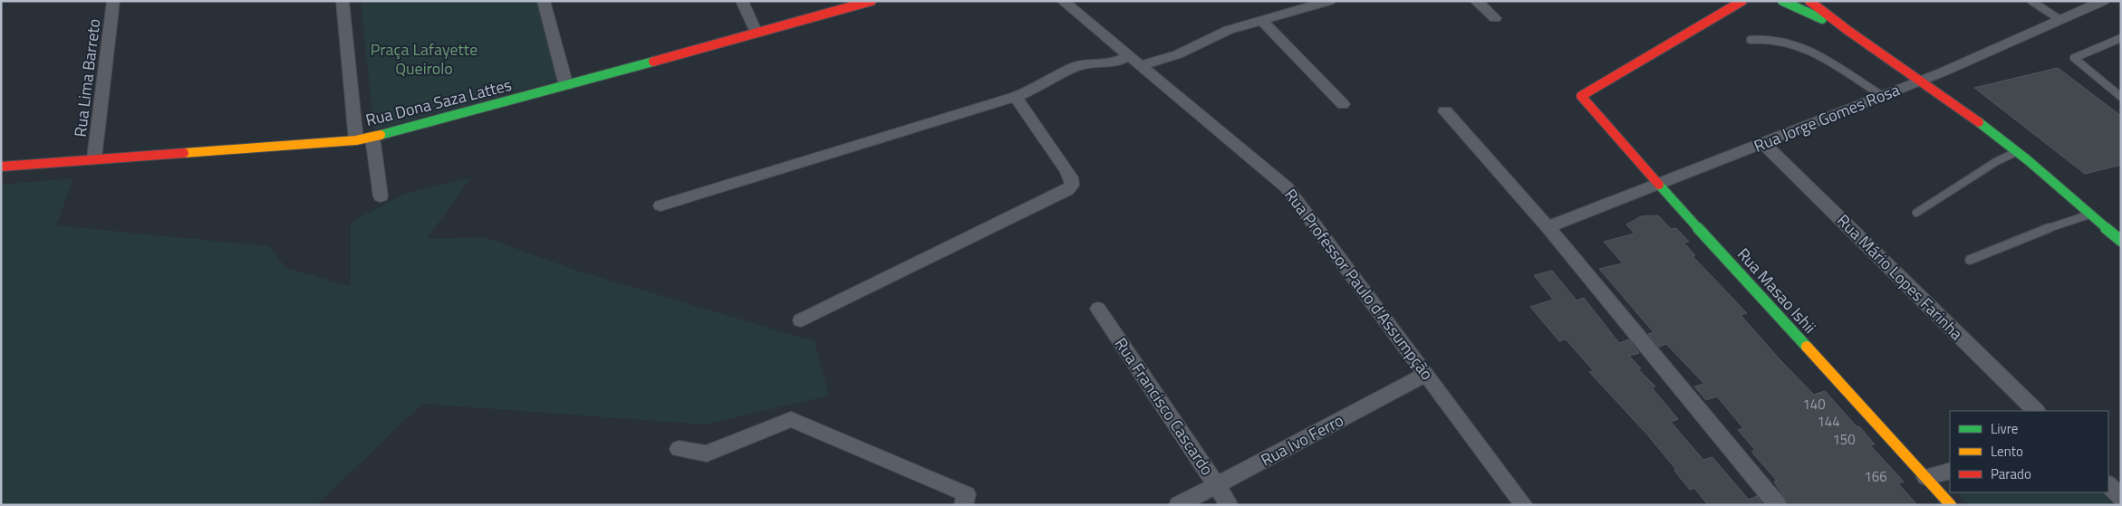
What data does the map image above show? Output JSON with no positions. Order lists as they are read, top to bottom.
{
  "streets": {
    "street": [
      "Rua Lima Barreto",
      "Rua Dona Saza Lattes",
      "Rua Jorge Gomes Rosa",
      "Rua Mário Lopes Farinha",
      "Rua Professor Paulo d'Assumpção",
      "Rua Masao Ishii",
      "Rua Francisco Cascardo",
      "Rua Ivo Ferro"
    ]
  },
  "crossings": [
    ["Rua Lima Barreto", "Rua Dona Saza Lattes"],
    ["Rua Jorge Gomes Rosa", "Rua Mário Lopes Farinha"],
    ["Rua Jorge Gomes Rosa", "Rua Masao Ishii"],
    ["Rua Professor Paulo d'Assumpção", "Rua Ivo Ferro"],
    ["Rua Francisco Cascardo", "Rua Ivo Ferro"]
  ],
  "parks": ["Praça Lafayette Queirolo"],
  "house_numbers": [
    "140",
    "144",
    "150",
    "166"
  ],
  "legend": ["Livre", "Lento", "Parado"]
}
